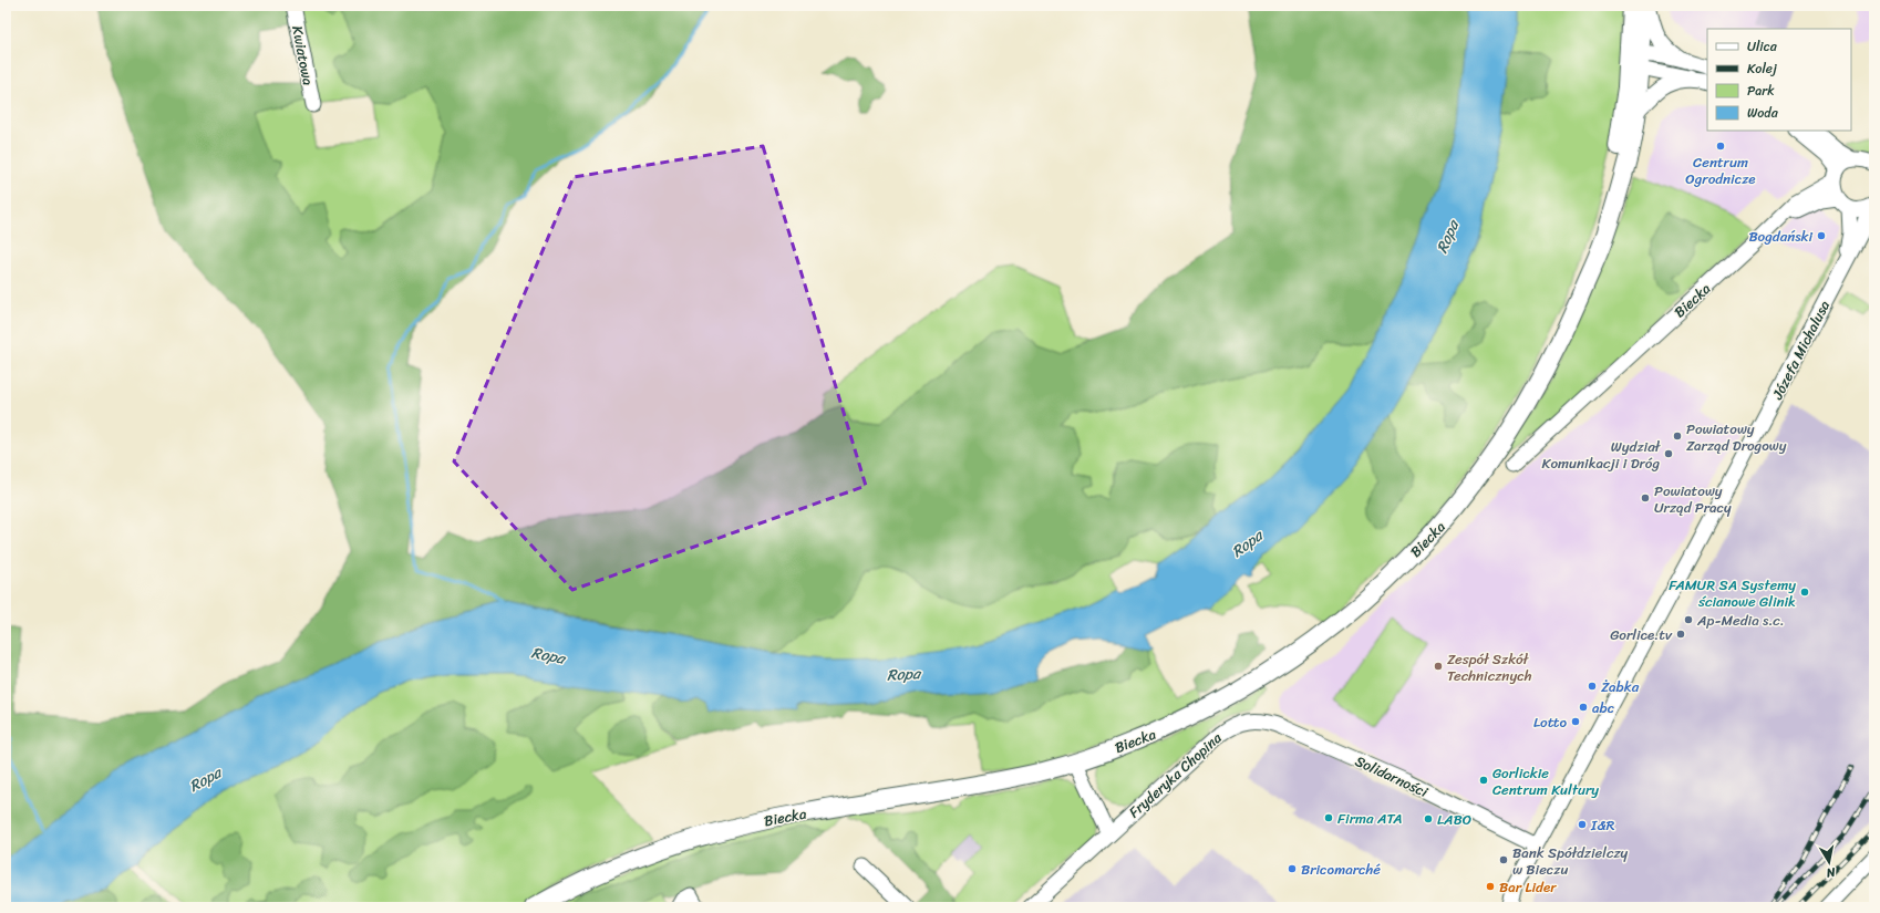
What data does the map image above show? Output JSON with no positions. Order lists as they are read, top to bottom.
{
  "streets": {
    "main road": ["Biecka"],
    "street": [
      "Kwiatowa",
      "Józefa Michalusa",
      "Fryderyka Chopina",
      "Solidarności"
    ]
  },
  "crossings": [
    ["Józefa Michalusa", "Solidarności"],
    ["Fryderyka Chopina", "Solidarności"]
  ],
  "water": ["Ropa"],
  "places": [
    "Centrum Ogrodnicze",
    "Bogdański",
    "Powiatowy Zarząd Drogowy",
    "Wydział Komunikacji i Dróg",
    "Powiatowy Urząd Pracy",
    "FAMUR SA Systemy ścianowe Glinik",
    "Ap-Media s.c.",
    "Gorlice.tv",
    "Zespół Szkół Technicznych",
    "Żabka",
    "abc",
    "Lotto",
    "Gorlickie Centrum Kultury",
    "Firma ATA",
    "LABO",
    "I&R",
    "Bank Spółdzielczy w Bieczu",
    "Bricomarché",
    "Bar Lider"
  ],
  "legend": [
    "Ulica",
    "Kolej",
    "Park",
    "Woda"
  ],
  "north": "bottom"
}
